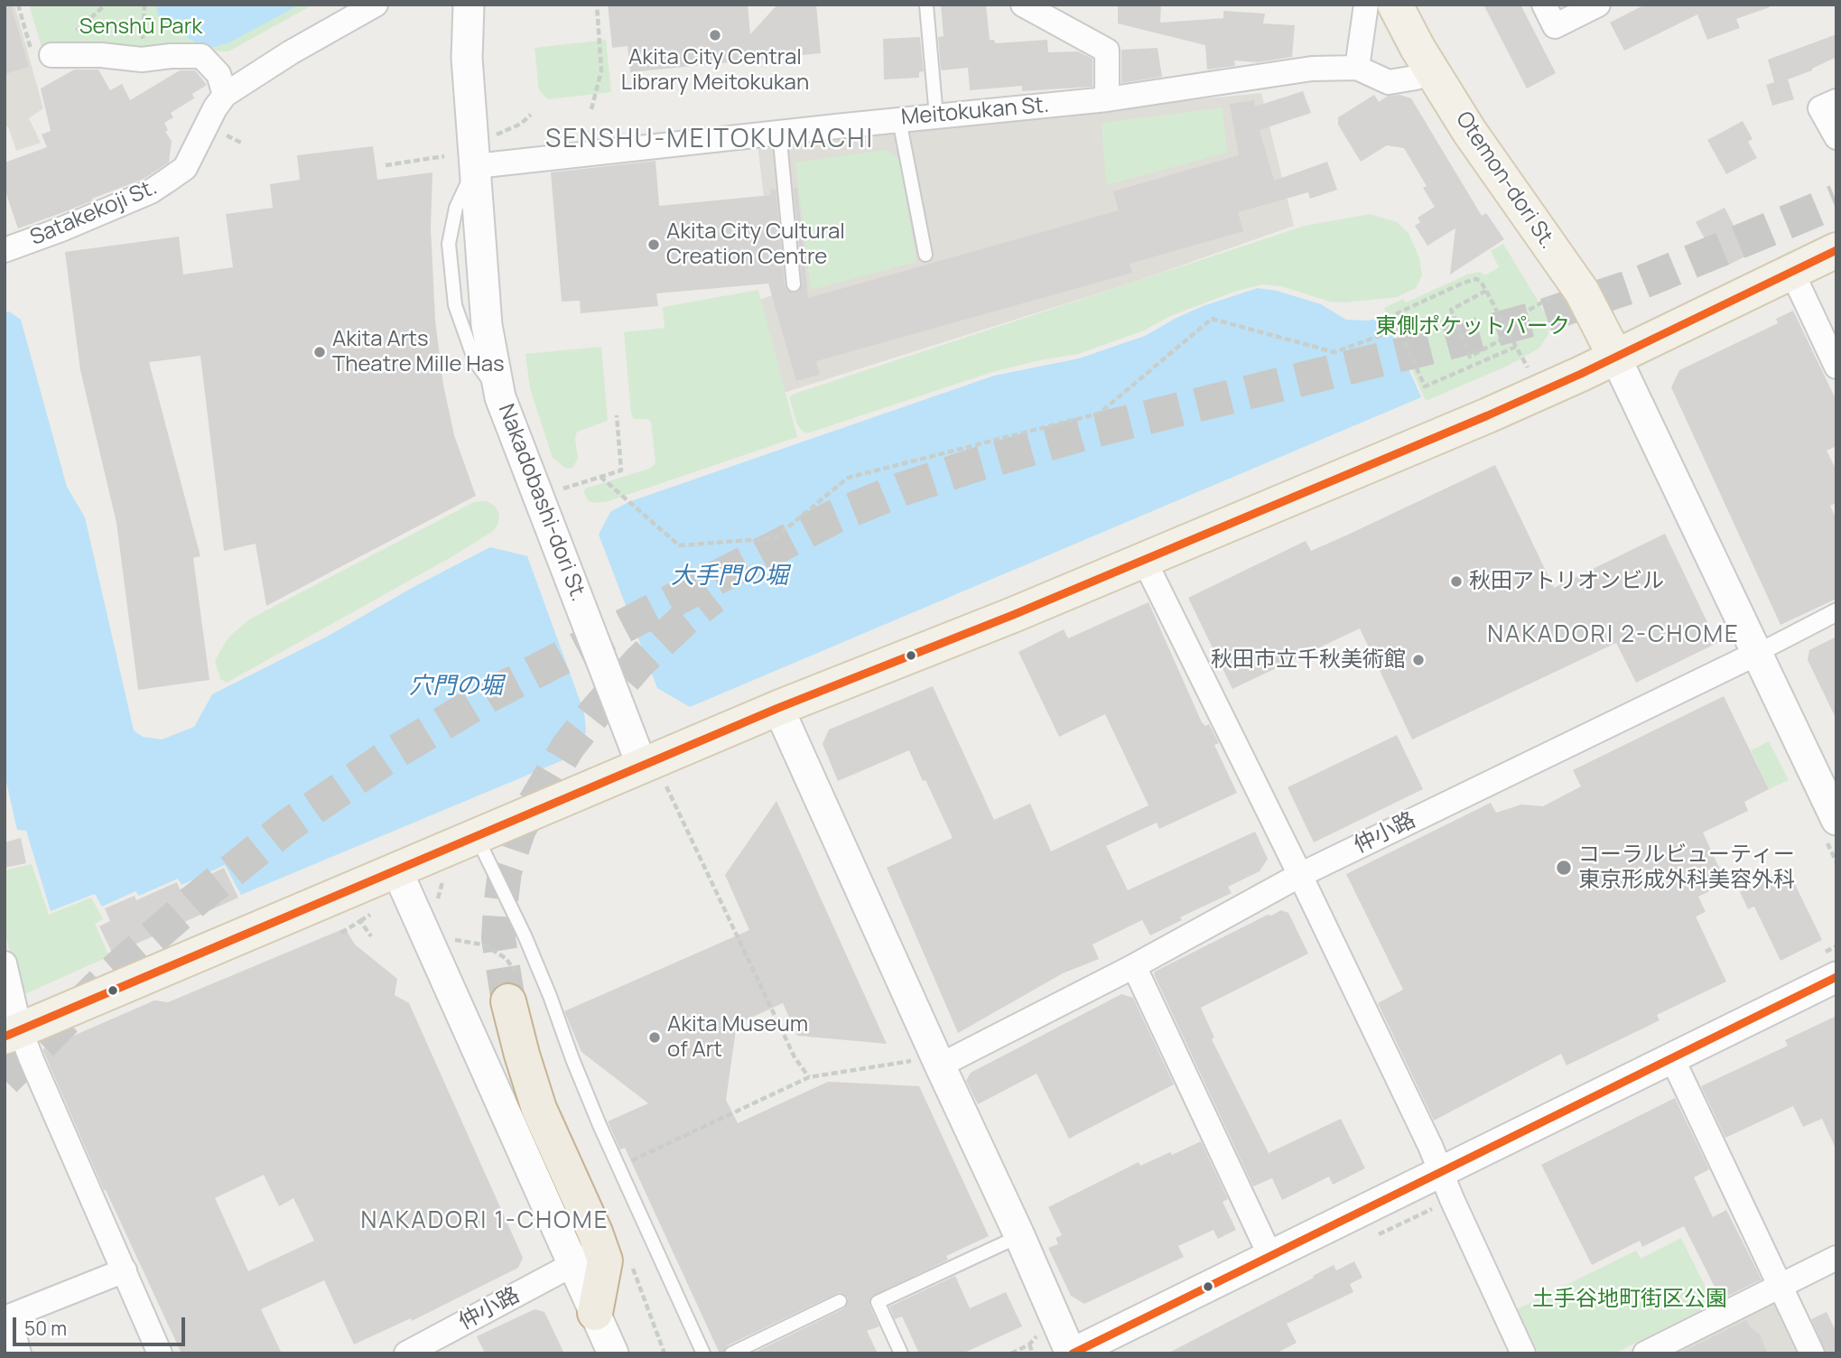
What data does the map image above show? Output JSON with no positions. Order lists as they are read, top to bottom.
{
  "streets": {
    "main road": ["Otemon-dori St."],
    "street": [
      "Meitokukan St.",
      "Satakekoji St.",
      "Nakadobashi-dori St.",
      "仲小路"
    ]
  },
  "crossings": [
    ["Meitokukan St.", "Otemon-dori St."],
    ["Meitokukan St.", "Nakadobashi-dori St."]
  ],
  "districts": ["SENSHU-MEITOKUMACHI", "NAKADORI 2-CHOME", "NAKADORI 1-CHOME"],
  "water": ["大手門の堀", "穴門の堀"],
  "parks": ["Senshū Park", "東側ポケットパーク", "土手谷地町街区公園"],
  "places": [
    "Akita City Central Library Meitokukan",
    "Akita City Cultural Creation Centre",
    "Akita Arts Theatre Mille Has",
    "秋田アトリオンビル",
    "秋田市立千秋美術館",
    "コーラルビューティー 東京形成外科美容外科",
    "Akita Museum of Art"
  ],
  "scale_bar": "50 m"
}
